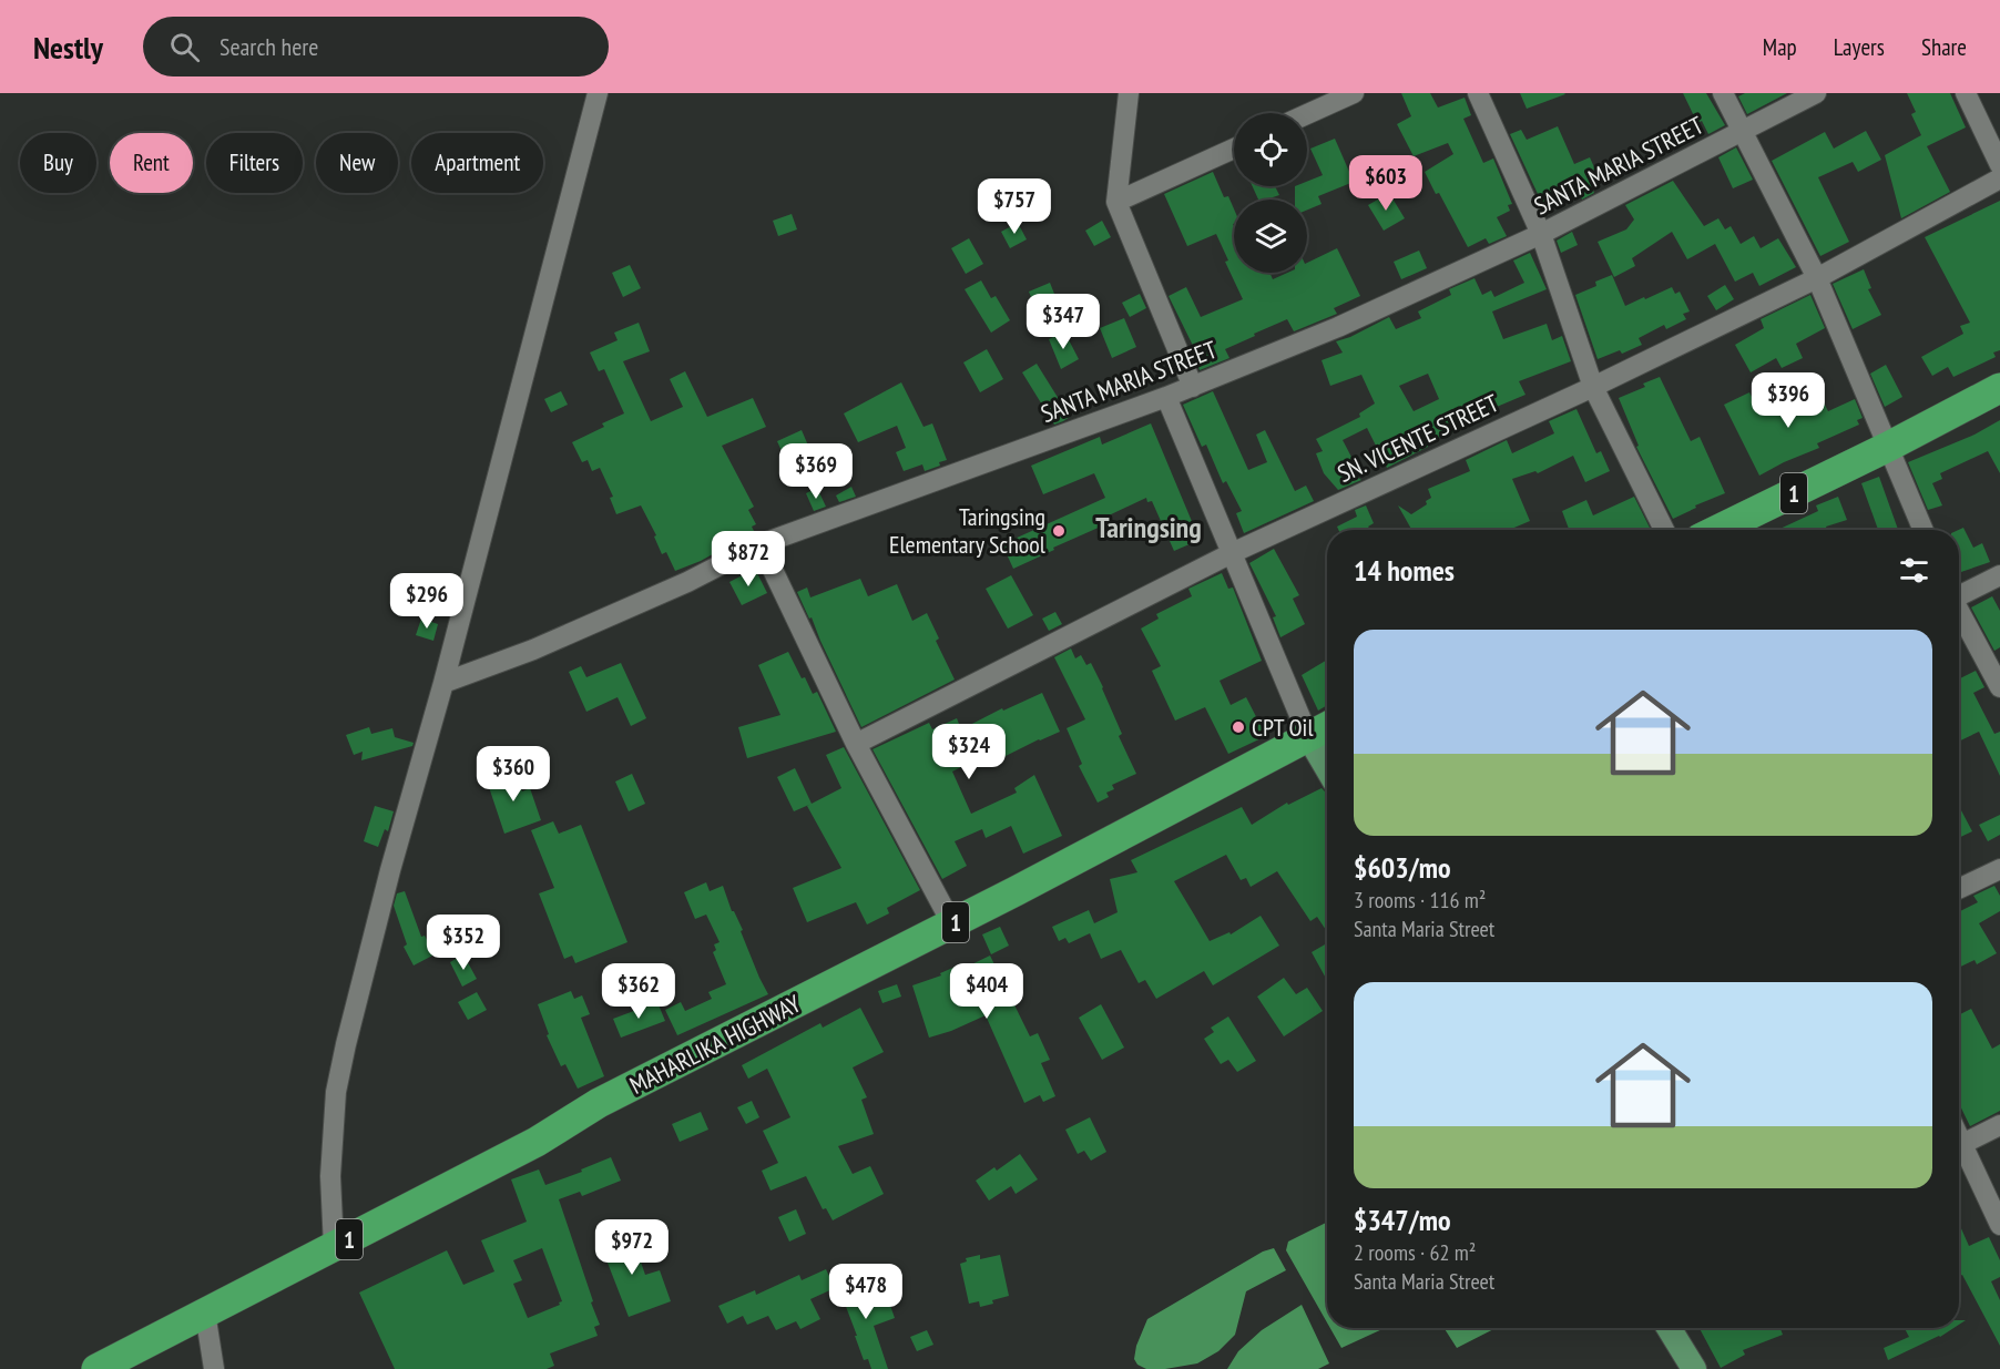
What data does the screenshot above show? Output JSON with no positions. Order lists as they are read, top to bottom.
{
  "streets": {
    "highway": ["1", "MAHARLIKA HIGHWAY"],
    "street": ["SANTA MARIA STREET", "SN. VICENTE STREET"]
  },
  "districts": ["Taringsing"],
  "places": ["Taringsing Elementary School", "CPT Oil"],
  "page": {
    "header": "Nestly",
    "search": "Search here",
    "nav": ["Map", "Layers", "Share"],
    "chip": [
      "Buy",
      "Rent",
      "Filters",
      "New",
      "Apartment"
    ],
    "price": [
      "$603",
      "$757",
      "$347",
      "$396",
      "$369",
      "$872",
      "$296",
      "$324",
      "$360",
      "$352",
      "$362",
      "$404",
      "$972",
      "$478"
    ],
    "heading": "14 homes",
    "list": [
      {
        "name": "$603/mo",
        "note": "3 rooms · 116 m² · Santa Maria Street"
      },
      {
        "name": "$347/mo",
        "note": "2 rooms · 62 m² · Santa Maria Street"
      }
    ]
  }
}
